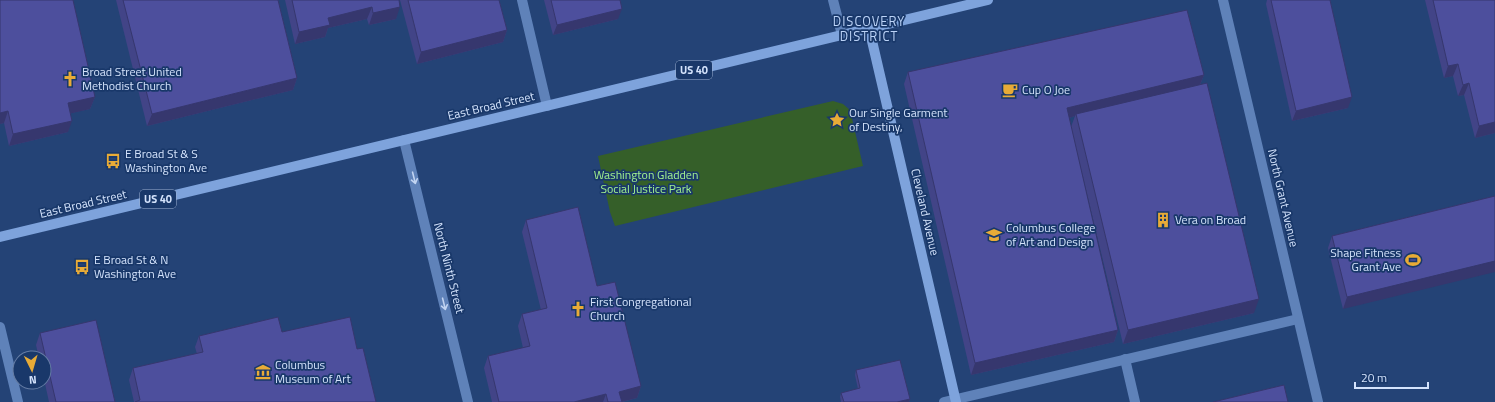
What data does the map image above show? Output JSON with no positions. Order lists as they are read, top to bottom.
{
  "streets": {
    "main road": ["US 40", "East Broad Street", "Cleveland Avenue"],
    "street": ["North Grant Avenue", "North Ninth Street"]
  },
  "crossings": [
    ["East Broad Street", "Cleveland Avenue"],
    ["East Broad Street", "North Ninth Street"]
  ],
  "one_way": ["North Ninth Street"],
  "districts": ["DISCOVERY DISTRICT"],
  "parks": ["Washington Gladden Social Justice Park"],
  "places": {
    "church": ["Broad Street United Methodist Church", "First Congregational Church"],
    "cafe": ["Cup O Joe"],
    "place": ["Our Single Garment of Destiny,"],
    "bus stop": ["E Broad St & S Washington Ave", "E Broad St & N Washington Ave"],
    "building": ["Vera on Broad"],
    "school or university": ["Columbus College of Art and Design"],
    "sports": ["Shape Fitness Grant Ave"],
    "museum": ["Columbus Museum of Art"]
  },
  "scale_bar": "20 m",
  "north": "bottom"
}
